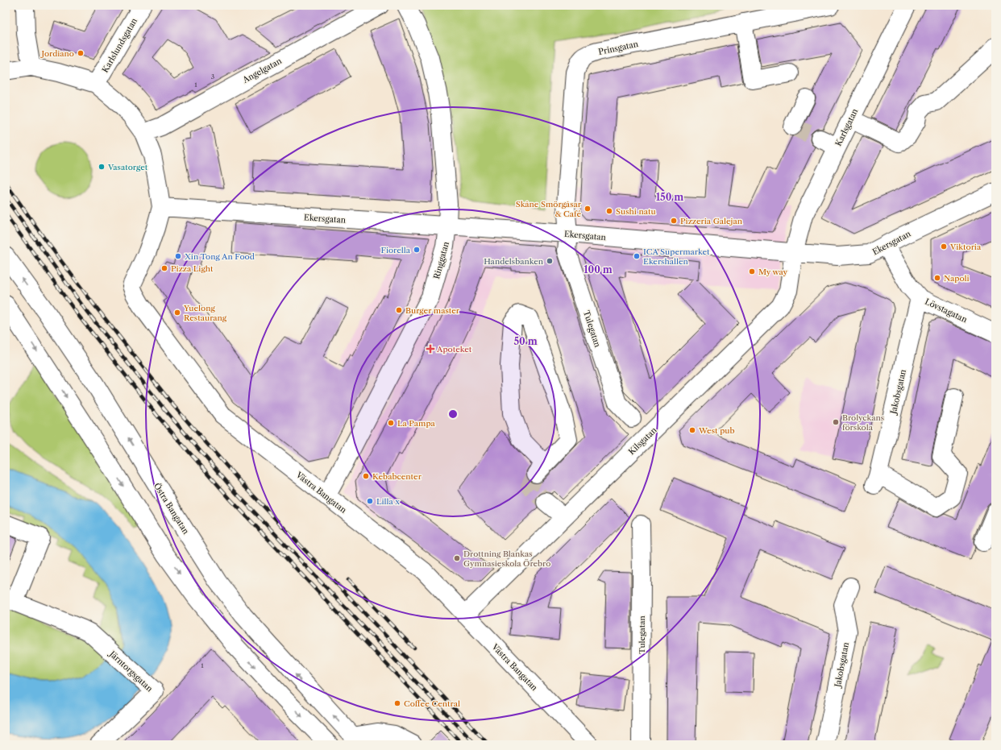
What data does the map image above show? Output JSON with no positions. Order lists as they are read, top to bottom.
{
  "streets": {
    "street": [
      "Karlslundsgatan",
      "Prinsgatan",
      "Angelgatan",
      "Karlsgatan",
      "Ekersgatan",
      "Ringgatan",
      "Lövstagatan",
      "Tulegatan",
      "Jakobsgatan",
      "Kilsgatan",
      "Västra Bangatan",
      "Östra Bangatan",
      "Järntorgsgatan"
    ]
  },
  "crossings": [
    ["Prinsgatan", "Ekersgatan"],
    ["Prinsgatan", "Tulegatan"],
    ["Karlsgatan", "Ekersgatan"],
    ["Karlsgatan", "Kilsgatan"],
    ["Ekersgatan", "Ringgatan"],
    ["Ekersgatan", "Lövstagatan"],
    ["Ekersgatan", "Tulegatan"],
    ["Ekersgatan", "Kilsgatan"],
    ["Ekersgatan", "Västra Bangatan"],
    ["Ringgatan", "Västra Bangatan"],
    ["Lövstagatan", "Jakobsgatan"],
    ["Kilsgatan", "Västra Bangatan"]
  ],
  "places": {
    "other": [
      "Jordiano",
      "Vasatorget",
      "Skåne Smörgåsar & Café",
      "Sushi natu",
      "Pizzeria Galejan",
      "Viktoria",
      "Fiorella",
      "Xin Tong An Food",
      "ICA Supermarket Ekershallen",
      "Handelsbanken",
      "Pizza Light",
      "My way",
      "Napoli",
      "Burger master",
      "Yuelong Restaurang",
      "Brolyckans förskola",
      "La Pampa",
      "West pub",
      "Kebabcenter",
      "Lilla x",
      "Drottning Blankas Gymnasieskola Örebro",
      "Coffee Central"
    ],
    "health": ["Apoteket"]
  },
  "house_numbers": ["3", "1", "1"],
  "rings": ["150 m", "100 m", "50 m"]
}
